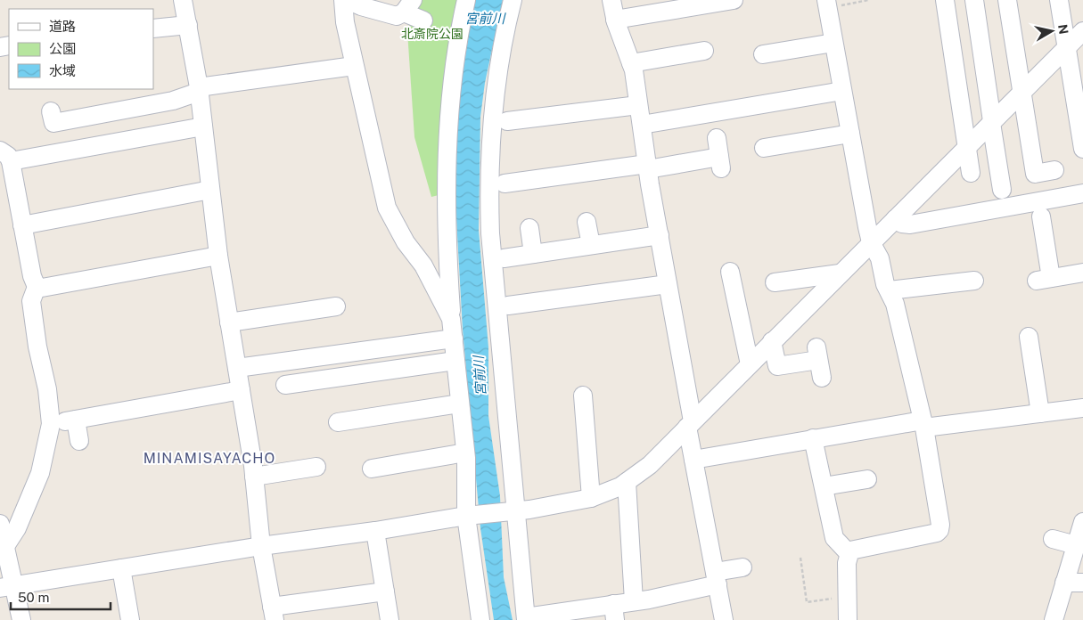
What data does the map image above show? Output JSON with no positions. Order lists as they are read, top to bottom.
{
  "districts": ["MINAMISAYACHO"],
  "water": ["宮前川"],
  "parks": ["北斎院公園"],
  "legend": ["道路", "公園", "水域"],
  "scale_bar": "50 m",
  "north": "right"
}
